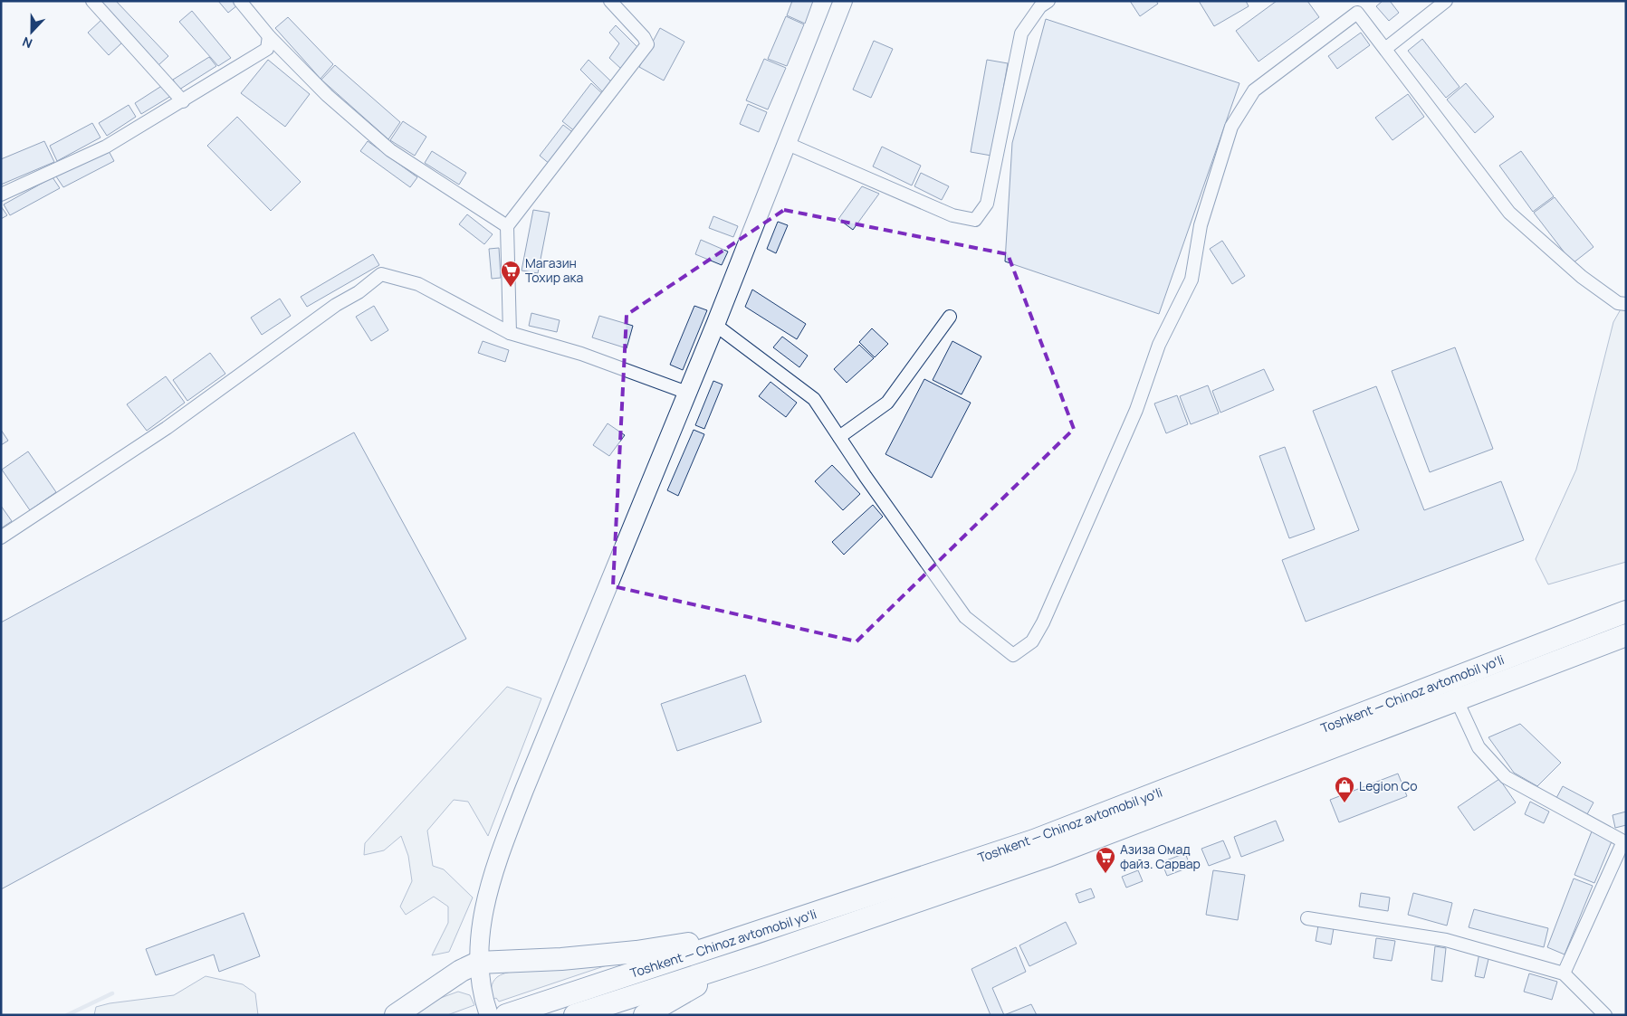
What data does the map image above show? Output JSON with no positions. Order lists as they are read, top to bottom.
{
  "streets": {
    "highway": ["Toshkent — Chinoz avtomobil yoʻli"]
  },
  "places": {
    "supermarket": ["Магазин Тохир ака", "Азиза Омад файз. Сарвар"],
    "shop": ["Legion Co"]
  },
  "north": "bottom"
}
